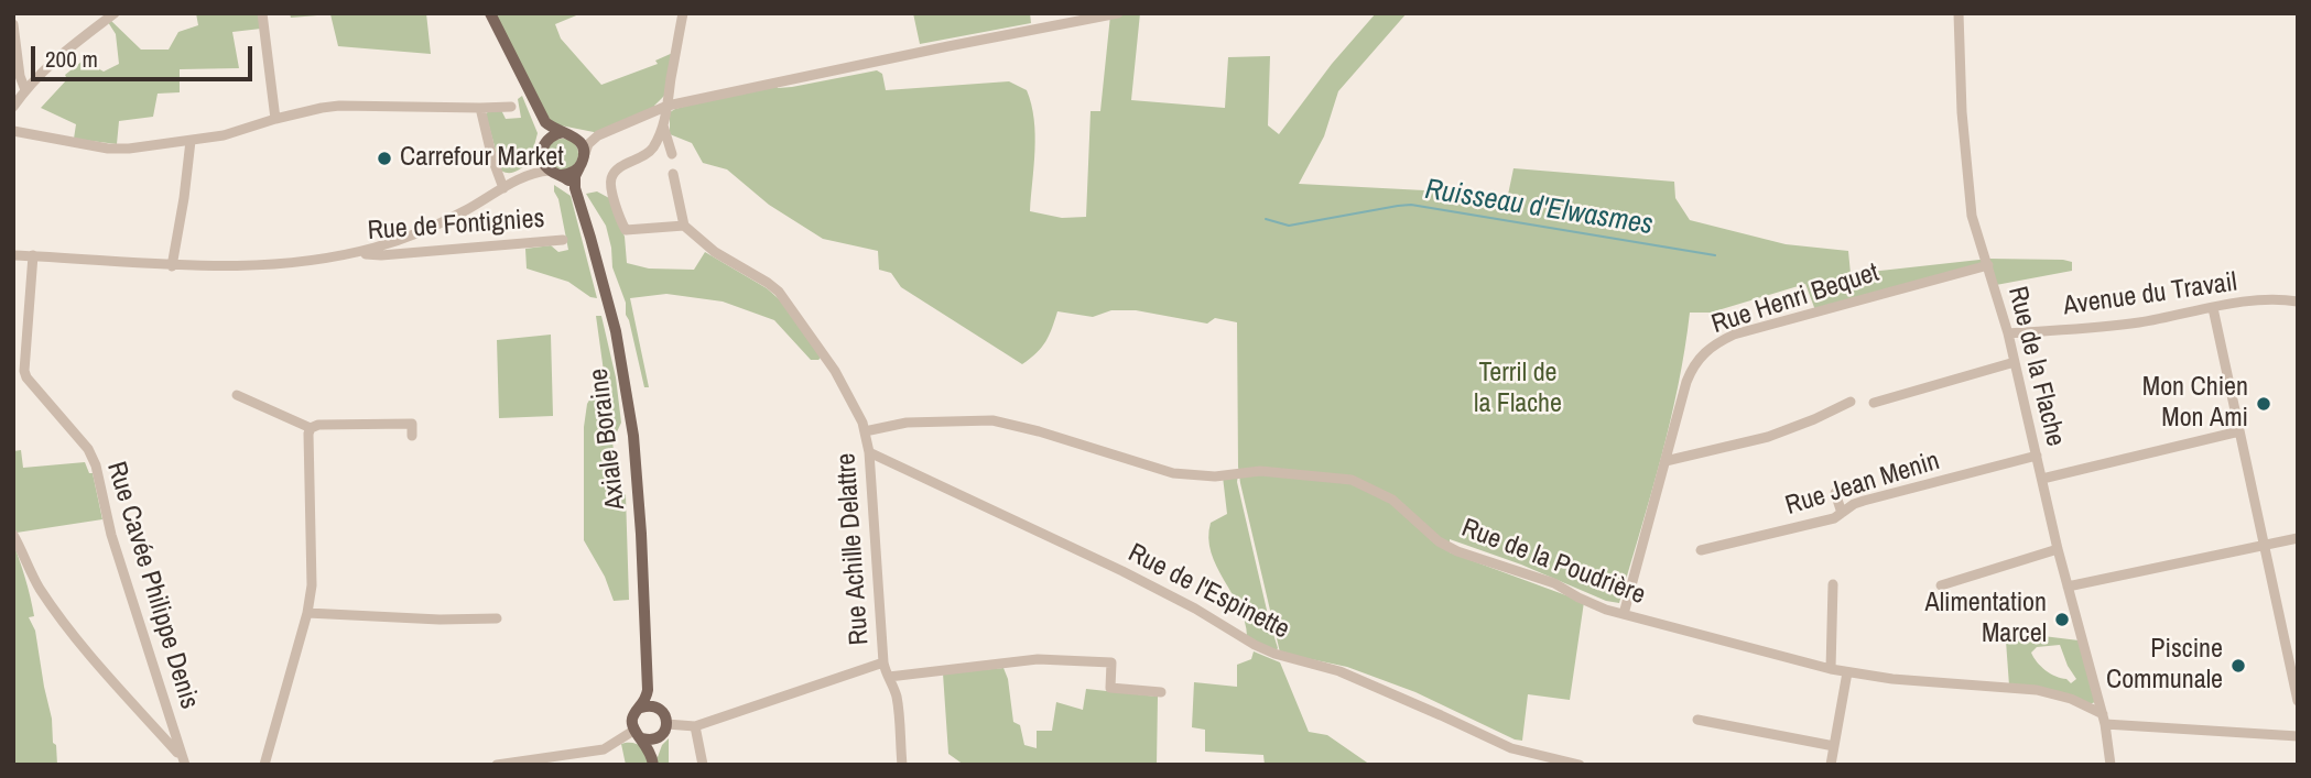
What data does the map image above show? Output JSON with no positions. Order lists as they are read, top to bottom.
{
  "streets": {
    "main road": ["Axiale Boraine"],
    "street": [
      "Rue de Fontignies",
      "Avenue du Travail",
      "Rue Henri Bequet",
      "Rue de la Flache",
      "Rue Jean Menin",
      "Rue Achille Delattre",
      "Rue de la Poudrière",
      "Rue Cavée Philippe Denis",
      "Rue de l'Espinette"
    ]
  },
  "crossings": [
    ["Avenue du Travail", "Rue de la Flache"],
    ["Rue Henri Bequet", "Rue de la Flache"],
    ["Rue Henri Bequet", "Rue de la Poudrière"],
    ["Rue de la Flache", "Rue Jean Menin"],
    ["Rue de la Flache", "Rue de la Poudrière"],
    ["Rue Achille Delattre", "Rue de la Poudrière"],
    ["Rue Achille Delattre", "Rue de l'Espinette"]
  ],
  "water": ["Ruisseau d'Elwasmes"],
  "parks": ["Terril de la Flache"],
  "places": [
    "Carrefour Market",
    "Mon Chien Mon Ami",
    "Alimentation Marcel",
    "Piscine Communale"
  ],
  "scale_bar": "200 m"
}
